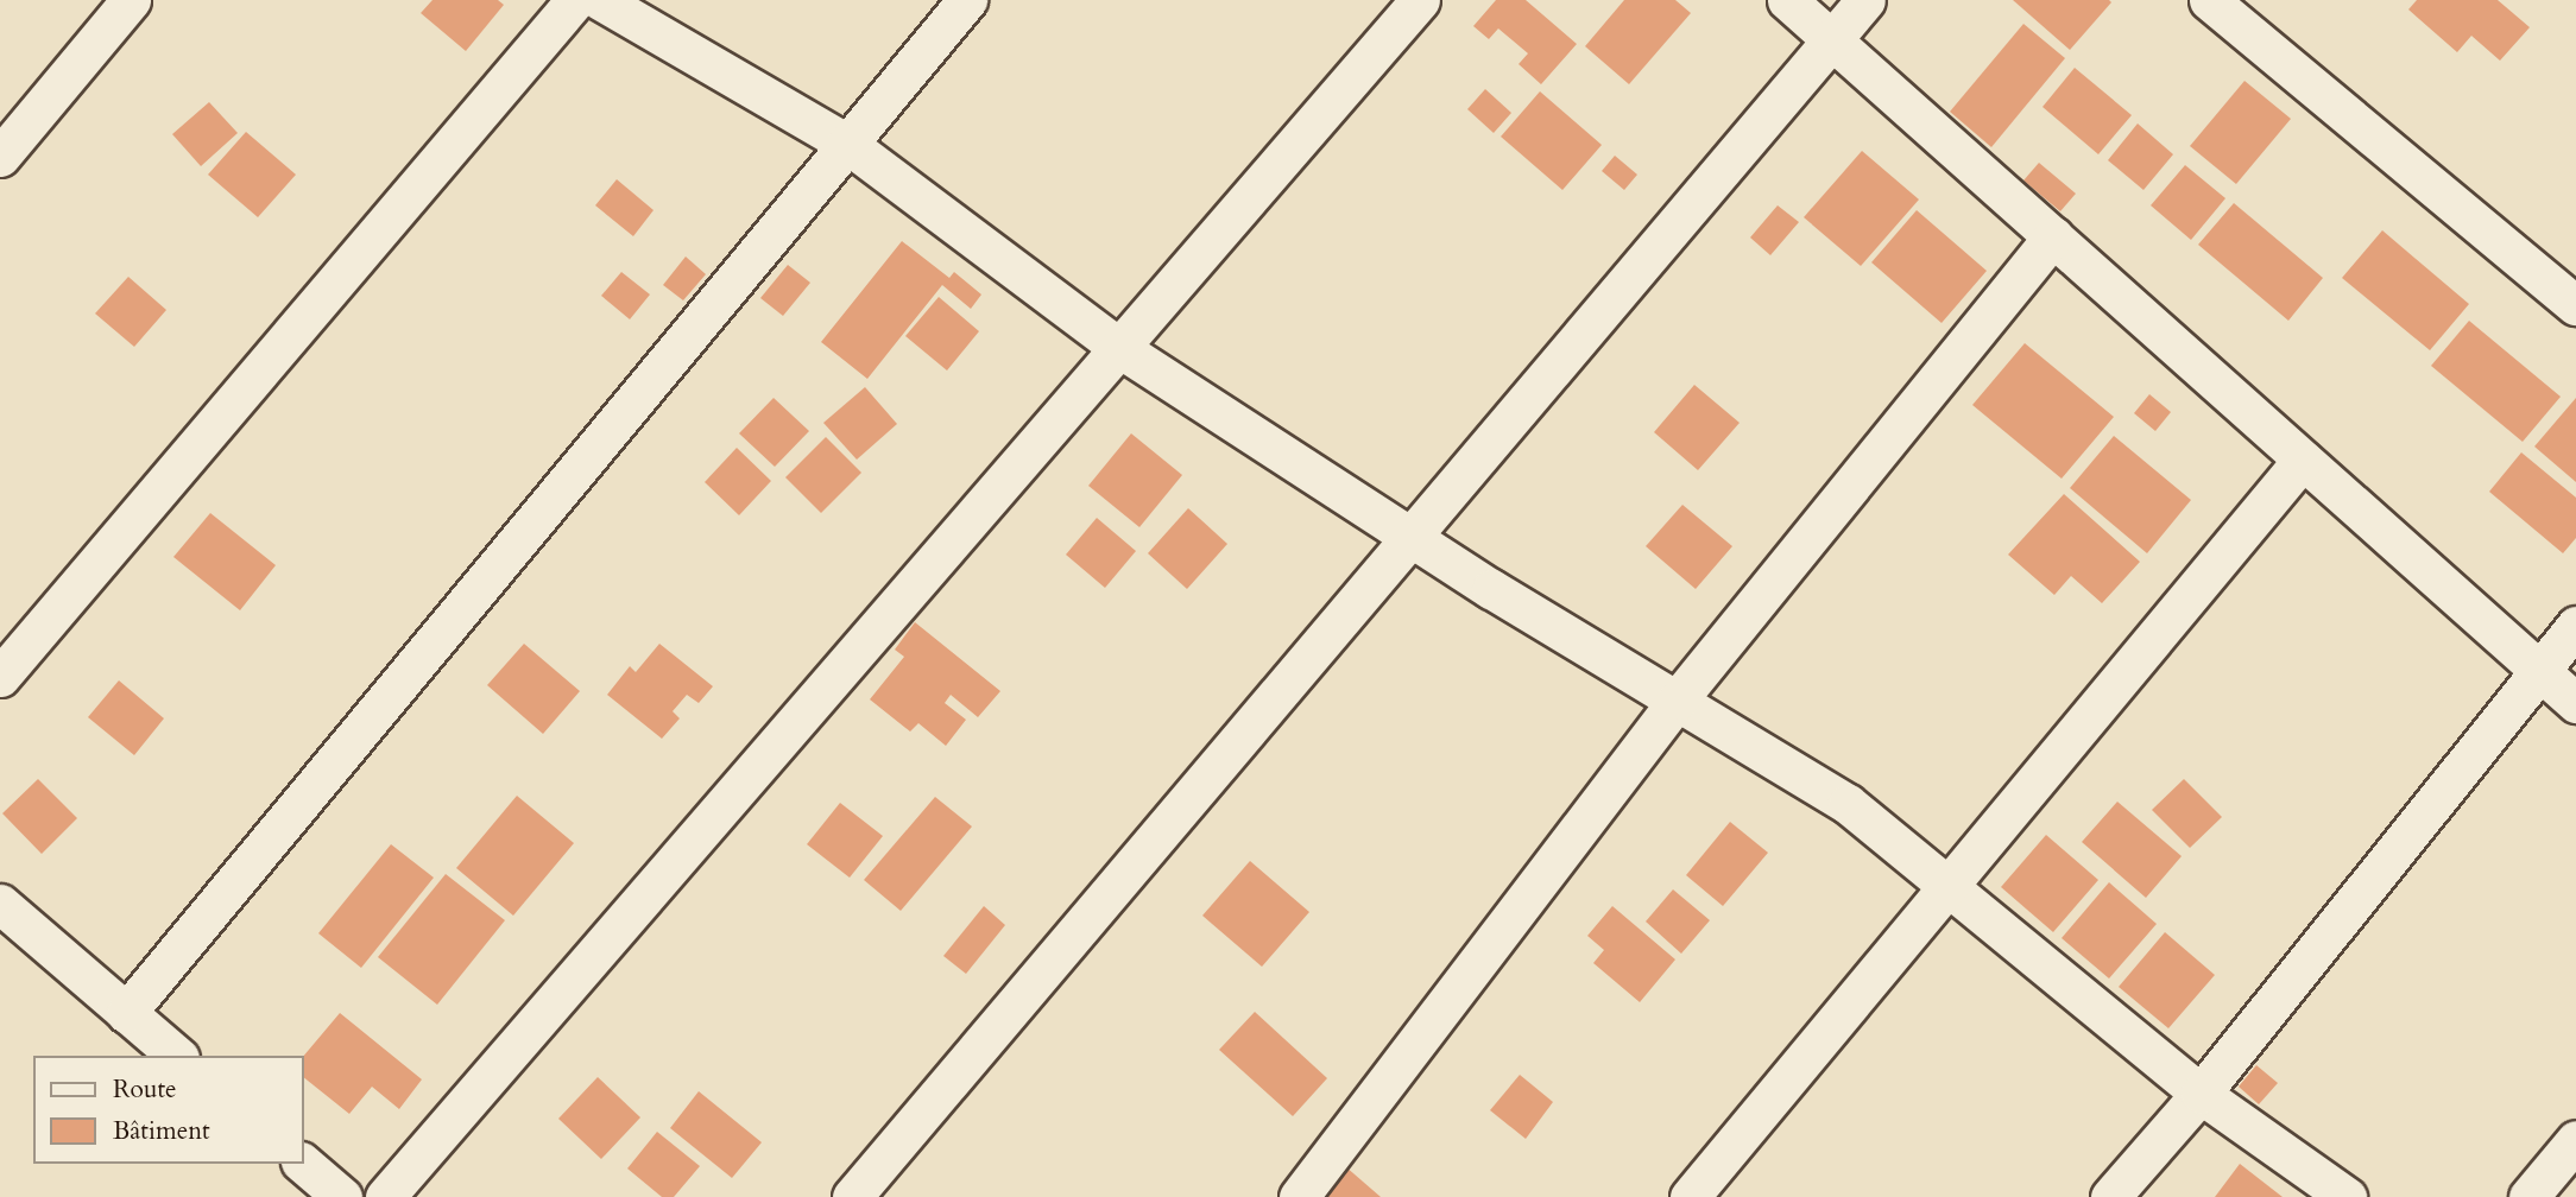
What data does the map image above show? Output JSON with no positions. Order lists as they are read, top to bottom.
{
  "legend": ["Route", "Bâtiment"]
}
